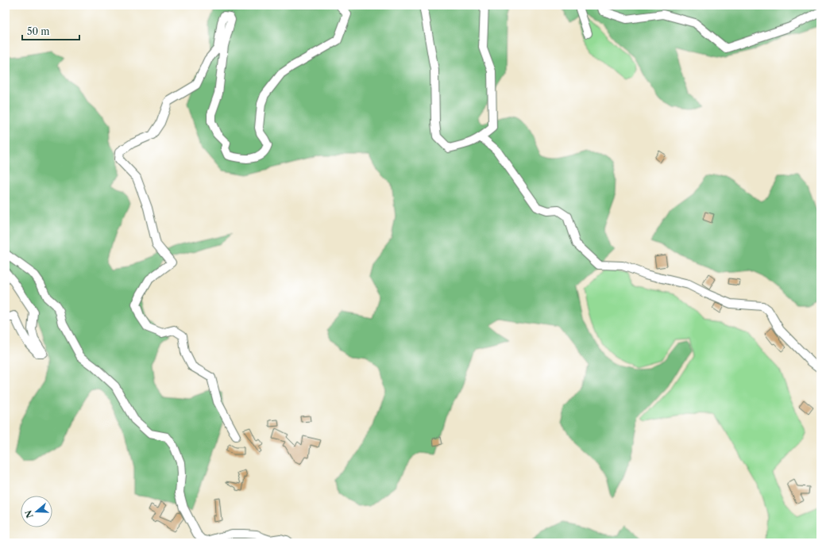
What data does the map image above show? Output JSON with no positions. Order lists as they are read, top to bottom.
{
  "scale_bar": "50 m",
  "north": "left"
}
